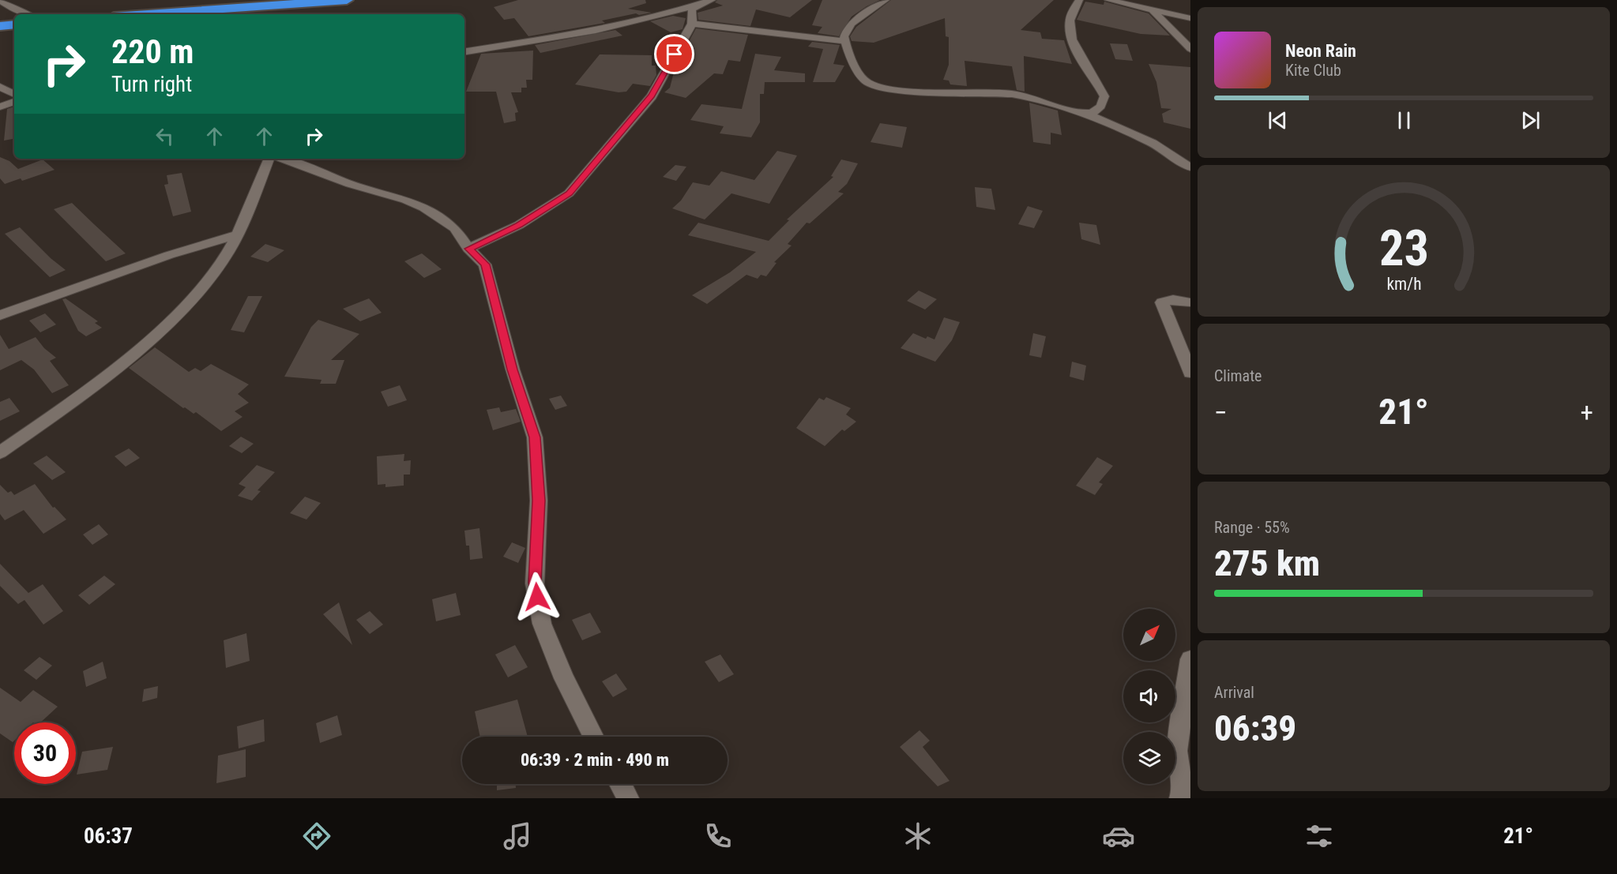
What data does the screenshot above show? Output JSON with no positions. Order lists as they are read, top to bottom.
{
  "north": "top right",
  "page": {
    "turn": ["220 m", "Turn right"],
    "song": ["Neon Rain", "Kite Club"],
    "tile": [
      "Climate",
      ["Range · 55%", "275 km"],
      ["Arrival", "06:39"]
    ],
    "heat": ["−", "21°", "+"],
    "limit": "30",
    "trip": "06:39 · 2 min · 490 m",
    "tabs": ["06:37", "21°"],
    "gauge": ["23", "km/h"]
  }
}
